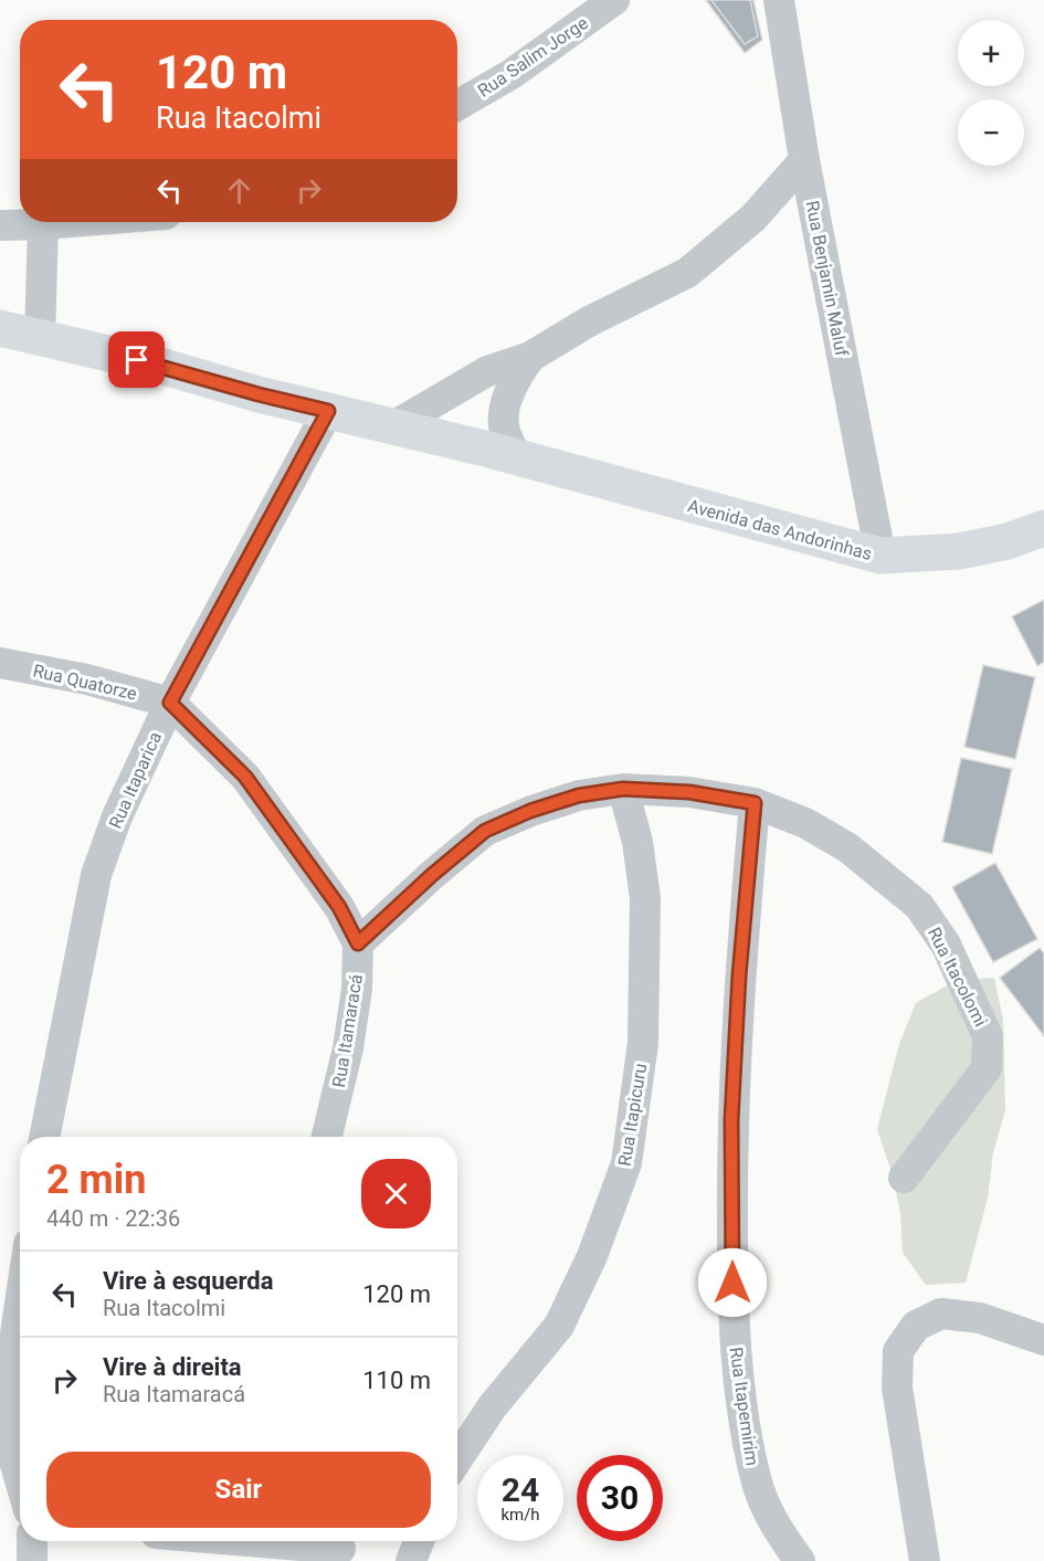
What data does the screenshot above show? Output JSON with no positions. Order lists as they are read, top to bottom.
{
  "streets": {
    "main road": ["Avenida das Andorinhas"],
    "street": [
      "Rua Salim Jorge",
      "Rua Benjamin Maluf",
      "Rua Quatorze",
      "Rua Itaparica",
      "Rua Itacolomi",
      "Rua Itamaracá",
      "Rua Itapicuru",
      "Rua Itapemirim"
    ]
  },
  "crossings": [
    ["Rua Benjamin Maluf", "Avenida das Andorinhas"],
    ["Avenida das Andorinhas", "Rua Itaparica"],
    ["Rua Quatorze", "Rua Itaparica"],
    ["Rua Quatorze", "Rua Itamaracá"],
    ["Rua Itaparica", "Rua Itamaracá"],
    ["Rua Itacolomi", "Rua Itamaracá"],
    ["Rua Itacolomi", "Rua Itapicuru"],
    ["Rua Itacolomi", "Rua Itapemirim"]
  ],
  "page": {
    "map_buttons": ["+", "−"],
    "turn": ["120 m", "Rua Itacolmi"],
    "heading": ["2 min", "440 m · 22:36"],
    "list": [
      {
        "name": "Vire à esquerda",
        "note": "Rua Itacolmi",
        "value": "120 m"
      },
      {
        "name": "Vire à direita",
        "note": "Rua Itamaracá",
        "value": "110 m"
      }
    ],
    "buttons": "Sair",
    "speed": "24 km/h",
    "limit": "30"
  }
}
